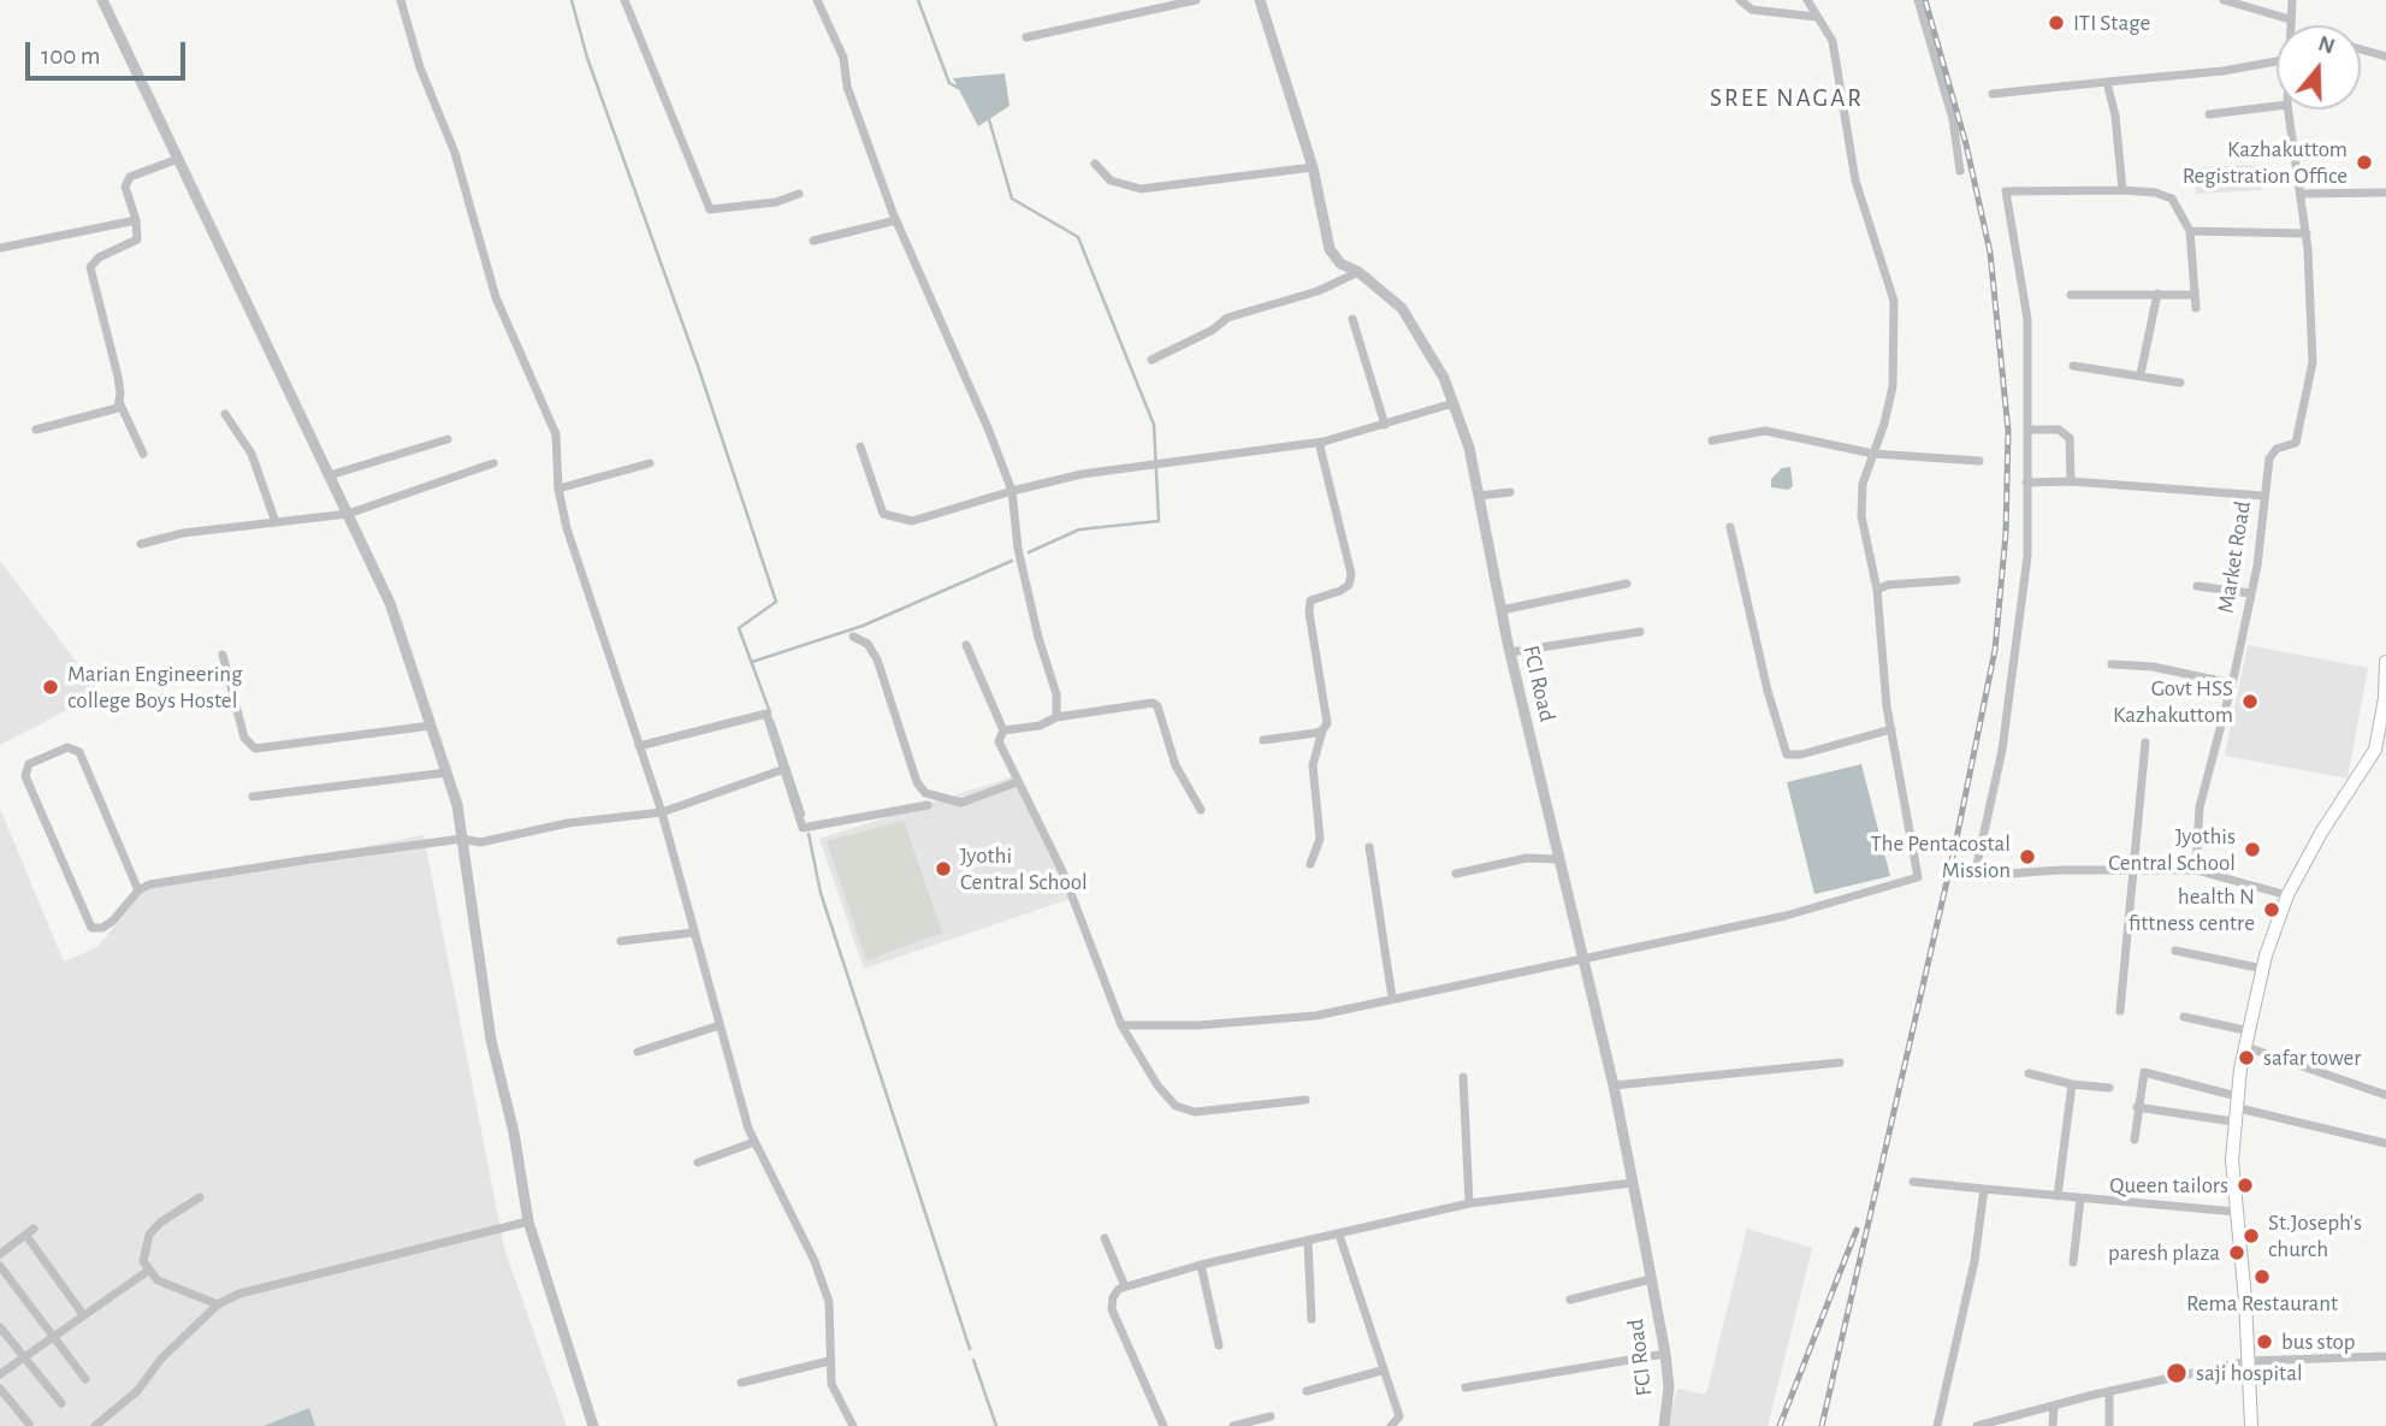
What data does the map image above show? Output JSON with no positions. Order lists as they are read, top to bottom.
{
  "streets": {
    "street": ["Market Road", "FCI Road"]
  },
  "districts": ["SREE NAGAR"],
  "places": [
    "ITI Stage",
    "Kazhakuttom Registration Office",
    "Marian Engineering college Boys Hostel",
    "Govt HSS Kazhakuttom",
    "Jyothis Central School",
    "The Pentacostal Mission",
    "Jyothi Central School",
    "health N fittness centre",
    "safar tower",
    "Queen tailors",
    "St.Joseph's church",
    "paresh plaza",
    "Rema Restaurant",
    "bus stop",
    "saji hospital"
  ],
  "scale_bar": "100 m",
  "north": "top"
}
